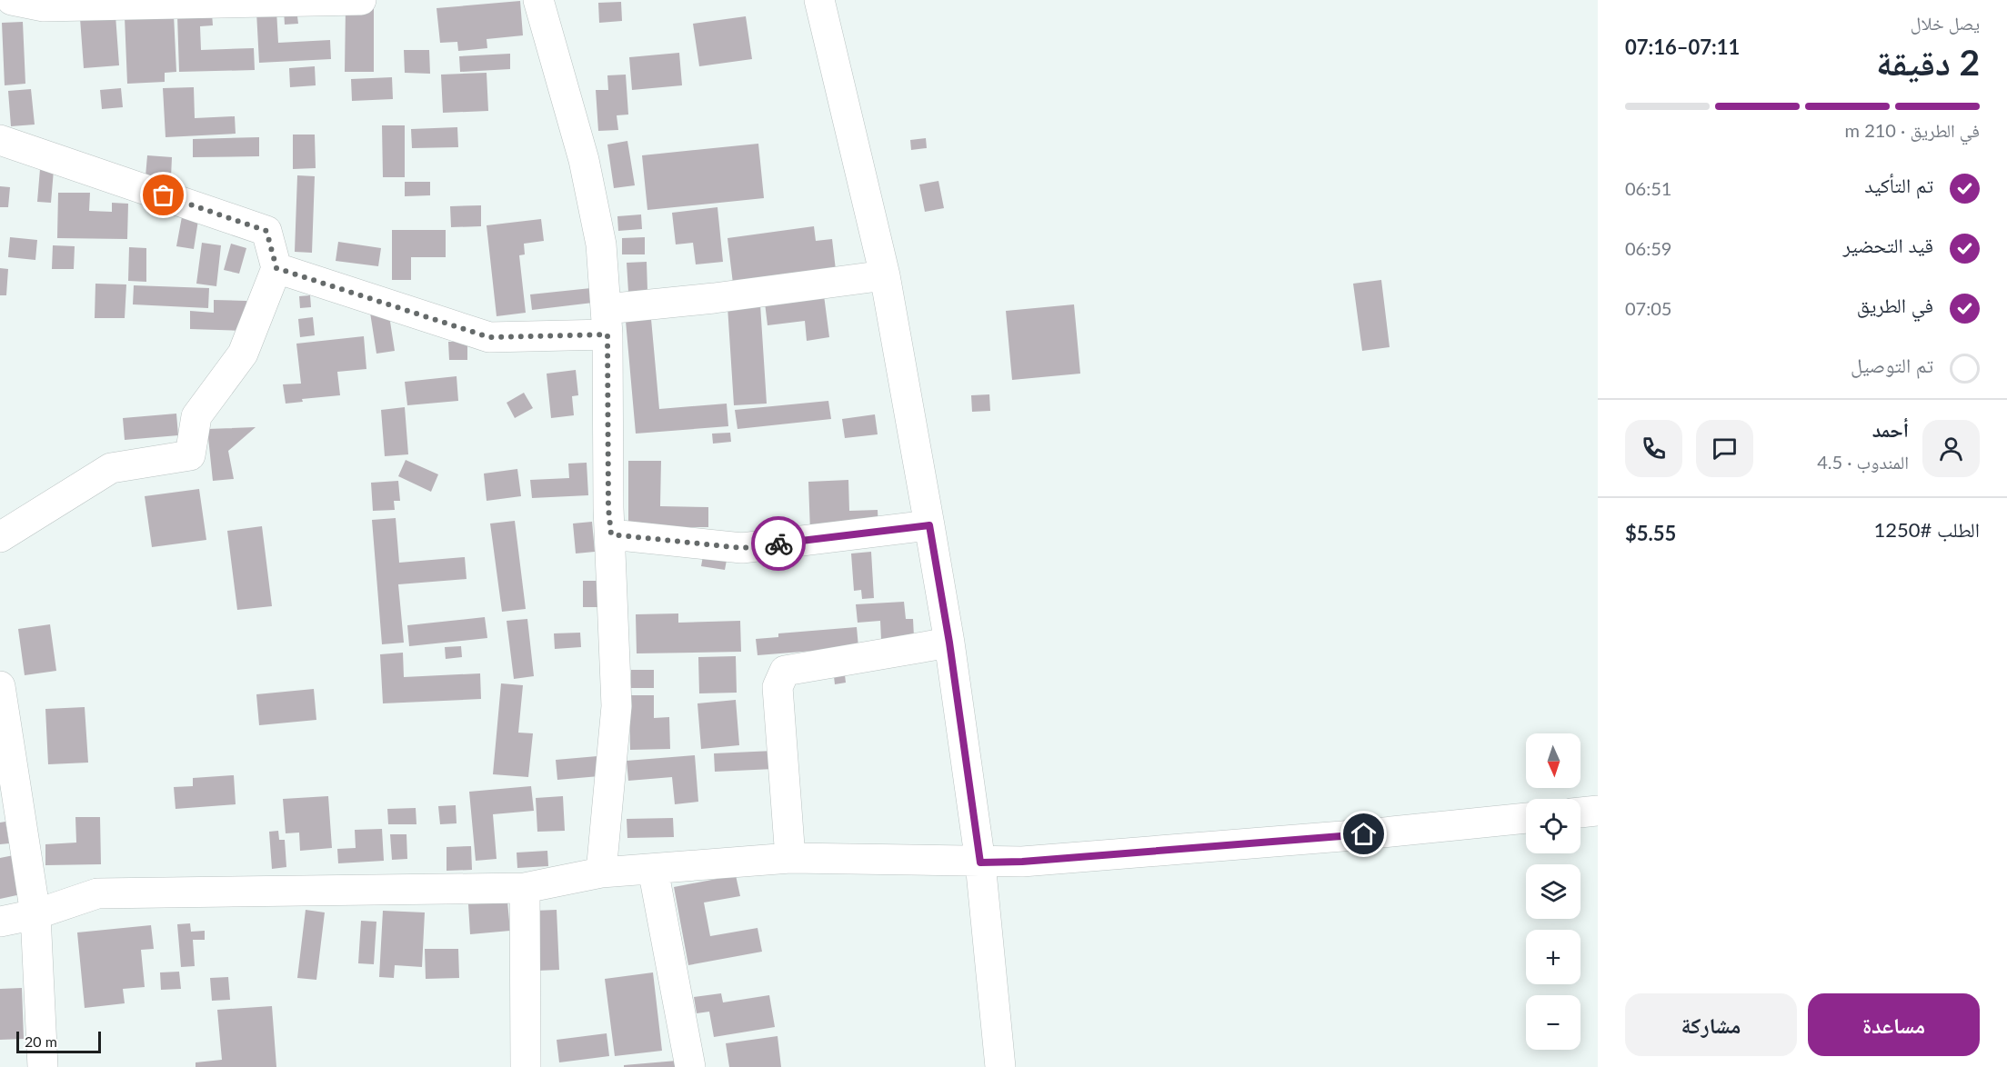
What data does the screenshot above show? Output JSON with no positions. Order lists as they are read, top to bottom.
{
  "scale_bar": "20 m",
  "north": "bottom",
  "page": {
    "heading": ["2 دقيقة", "يصل خلال", "07:11–07:16"],
    "panel": [
      "أحمد",
      "المندوب · 4.5",
      "الطلب #1250",
      "$5.55"
    ],
    "bar": "في الطريق · 210 m",
    "list": [
      ["تم التأكيد", "06:51"],
      ["قيد التحضير", "06:59"],
      ["في الطريق", "07:05"],
      "تم التوصيل"
    ],
    "map_buttons": ["+", "−"],
    "buttons": ["مساعدة", "مشاركة"],
    "scale": "20 m"
  }
}
